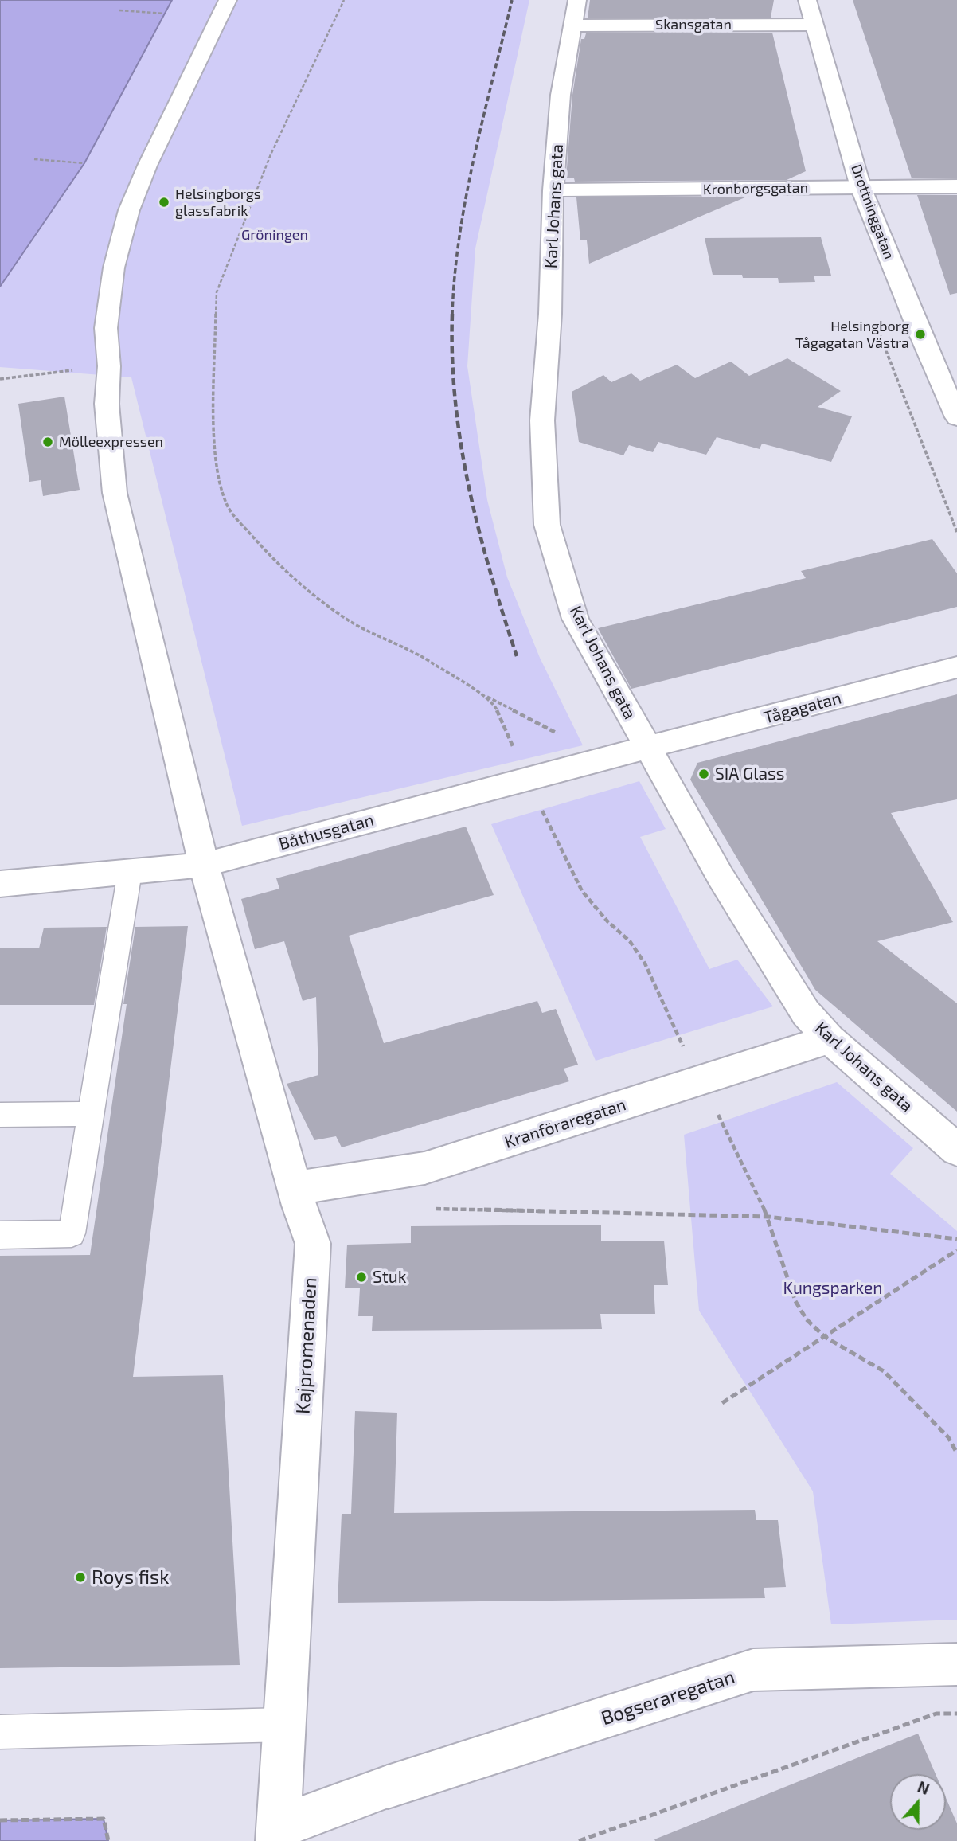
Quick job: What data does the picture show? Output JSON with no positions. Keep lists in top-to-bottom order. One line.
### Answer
{"streets":{"street":["Skansgatan","Kronborgsgatan","Karl Johans gata","Drottninggatan","Tågagatan","Båthusgatan","Kranföraregatan","Kajpromenaden","Bogseraregatan"]},"crossings":[["Skansgatan","Karl Johans gata"],["Skansgatan","Drottninggatan"],["Kronborgsgatan","Karl Johans gata"],["Kronborgsgatan","Drottninggatan"],["Karl Johans gata","Tågagatan"],["Karl Johans gata","Båthusgatan"],["Karl Johans gata","Kranföraregatan"],["Tågagatan","Båthusgatan"],["Båthusgatan","Kajpromenaden"],["Kranföraregatan","Kajpromenaden"],["Kajpromenaden","Bogseraregatan"]],"parks":["Gröningen","Kungsparken"],"places":["Helsingborgs glassfabrik","Helsingborg Tågagatan Västra","Mölleexpressen","SIA Glass","Stuk","Roys fisk"],"north":"top"}
